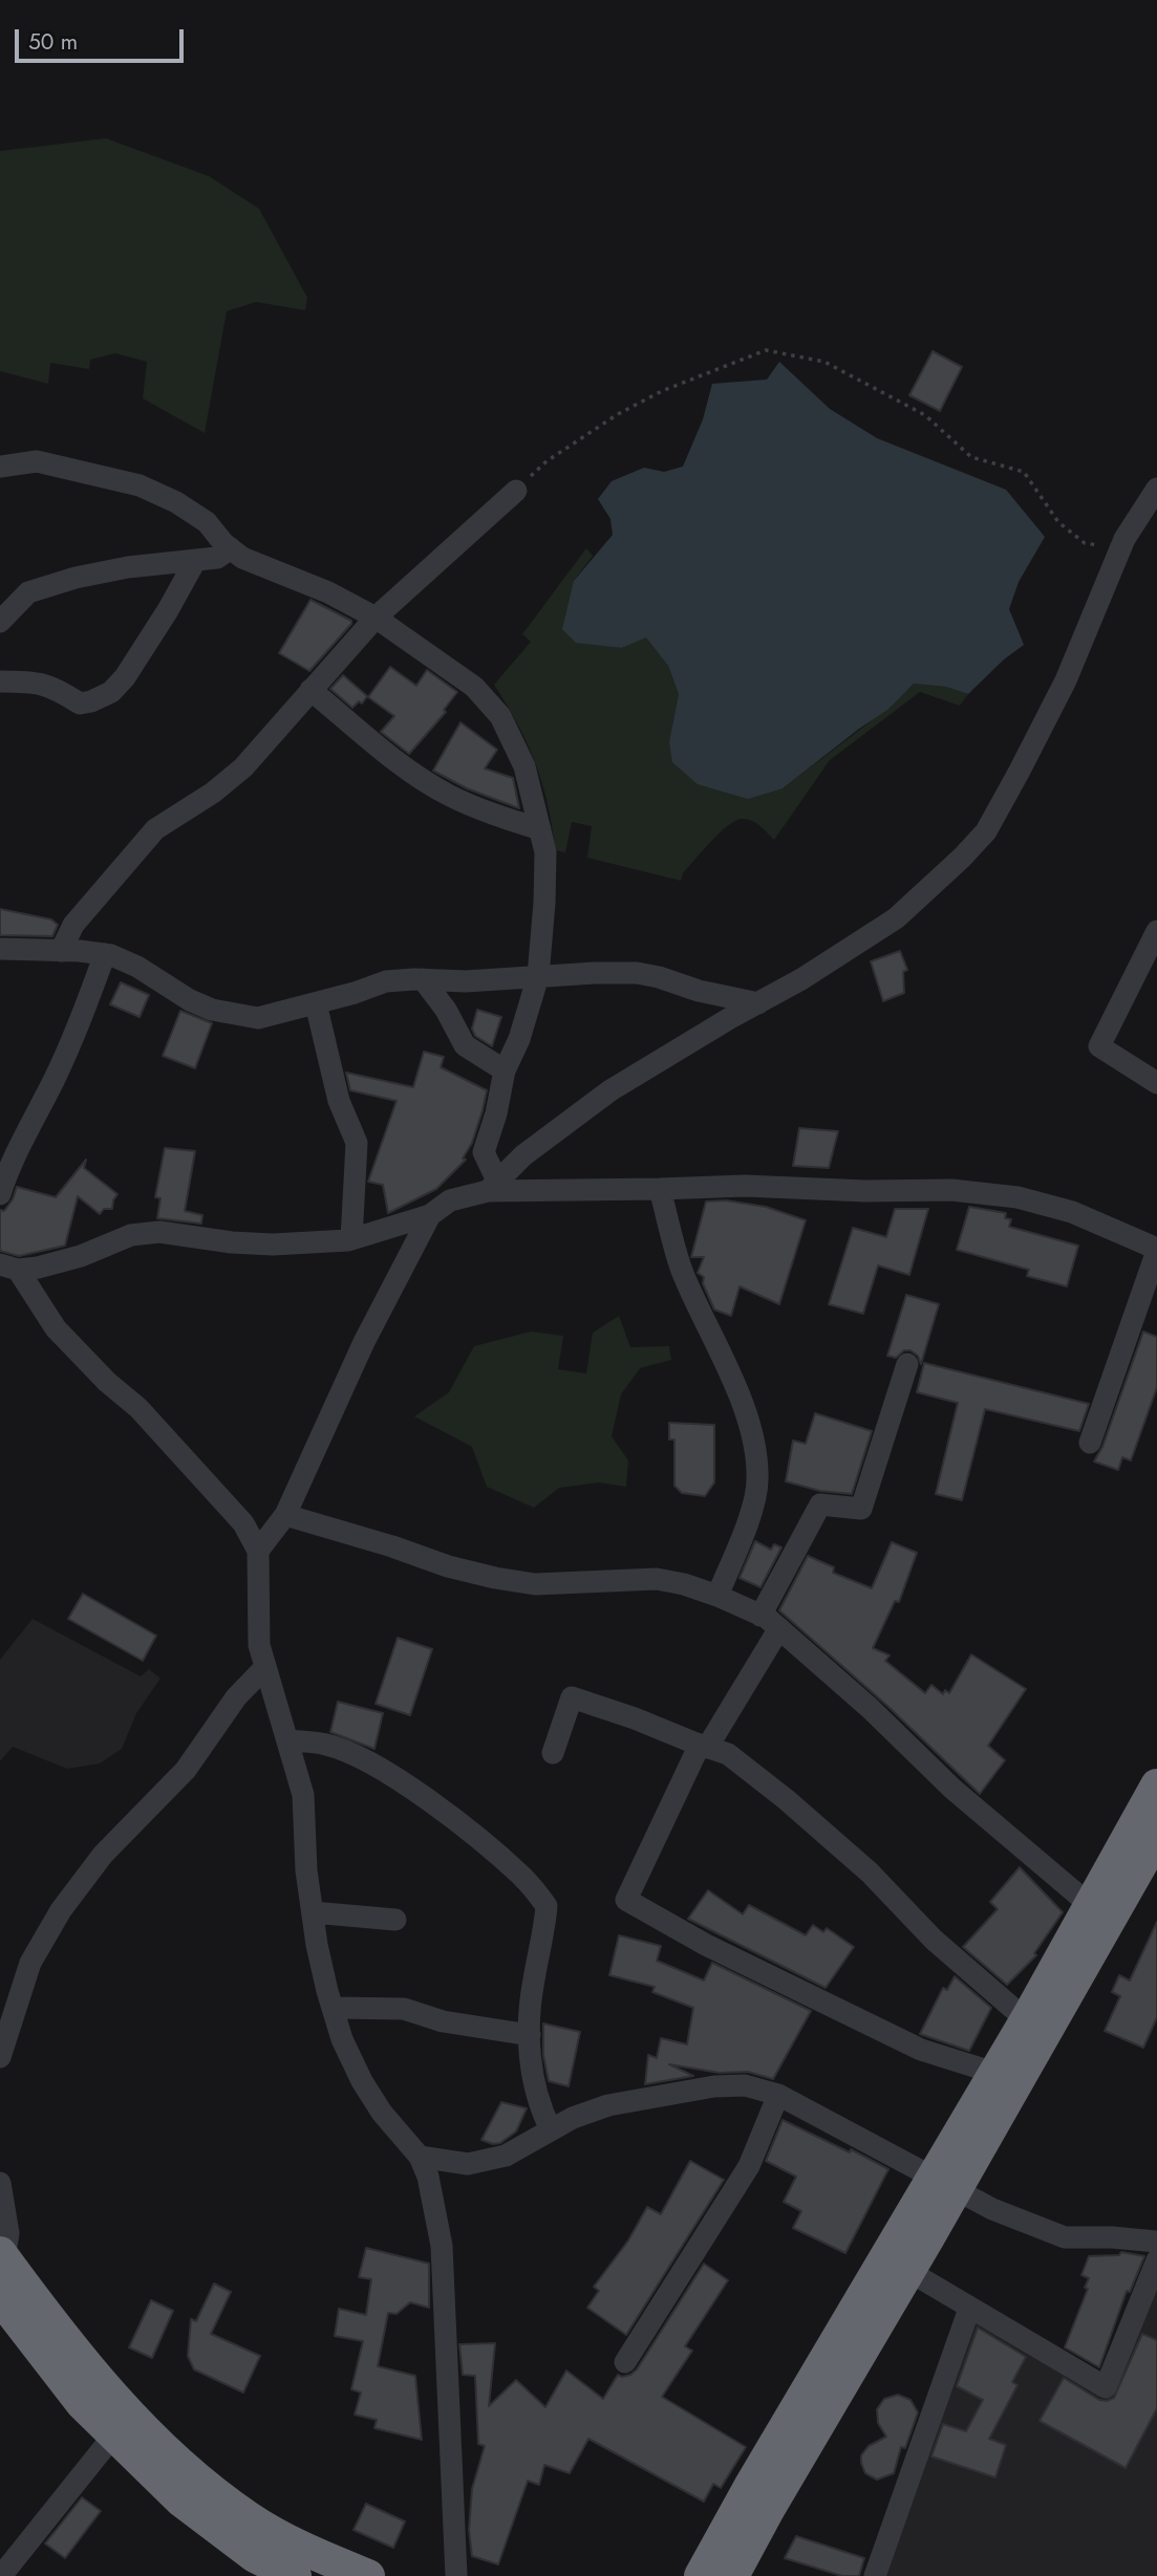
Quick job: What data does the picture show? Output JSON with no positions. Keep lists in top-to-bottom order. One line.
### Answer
{"scale_bar":"50 m"}
